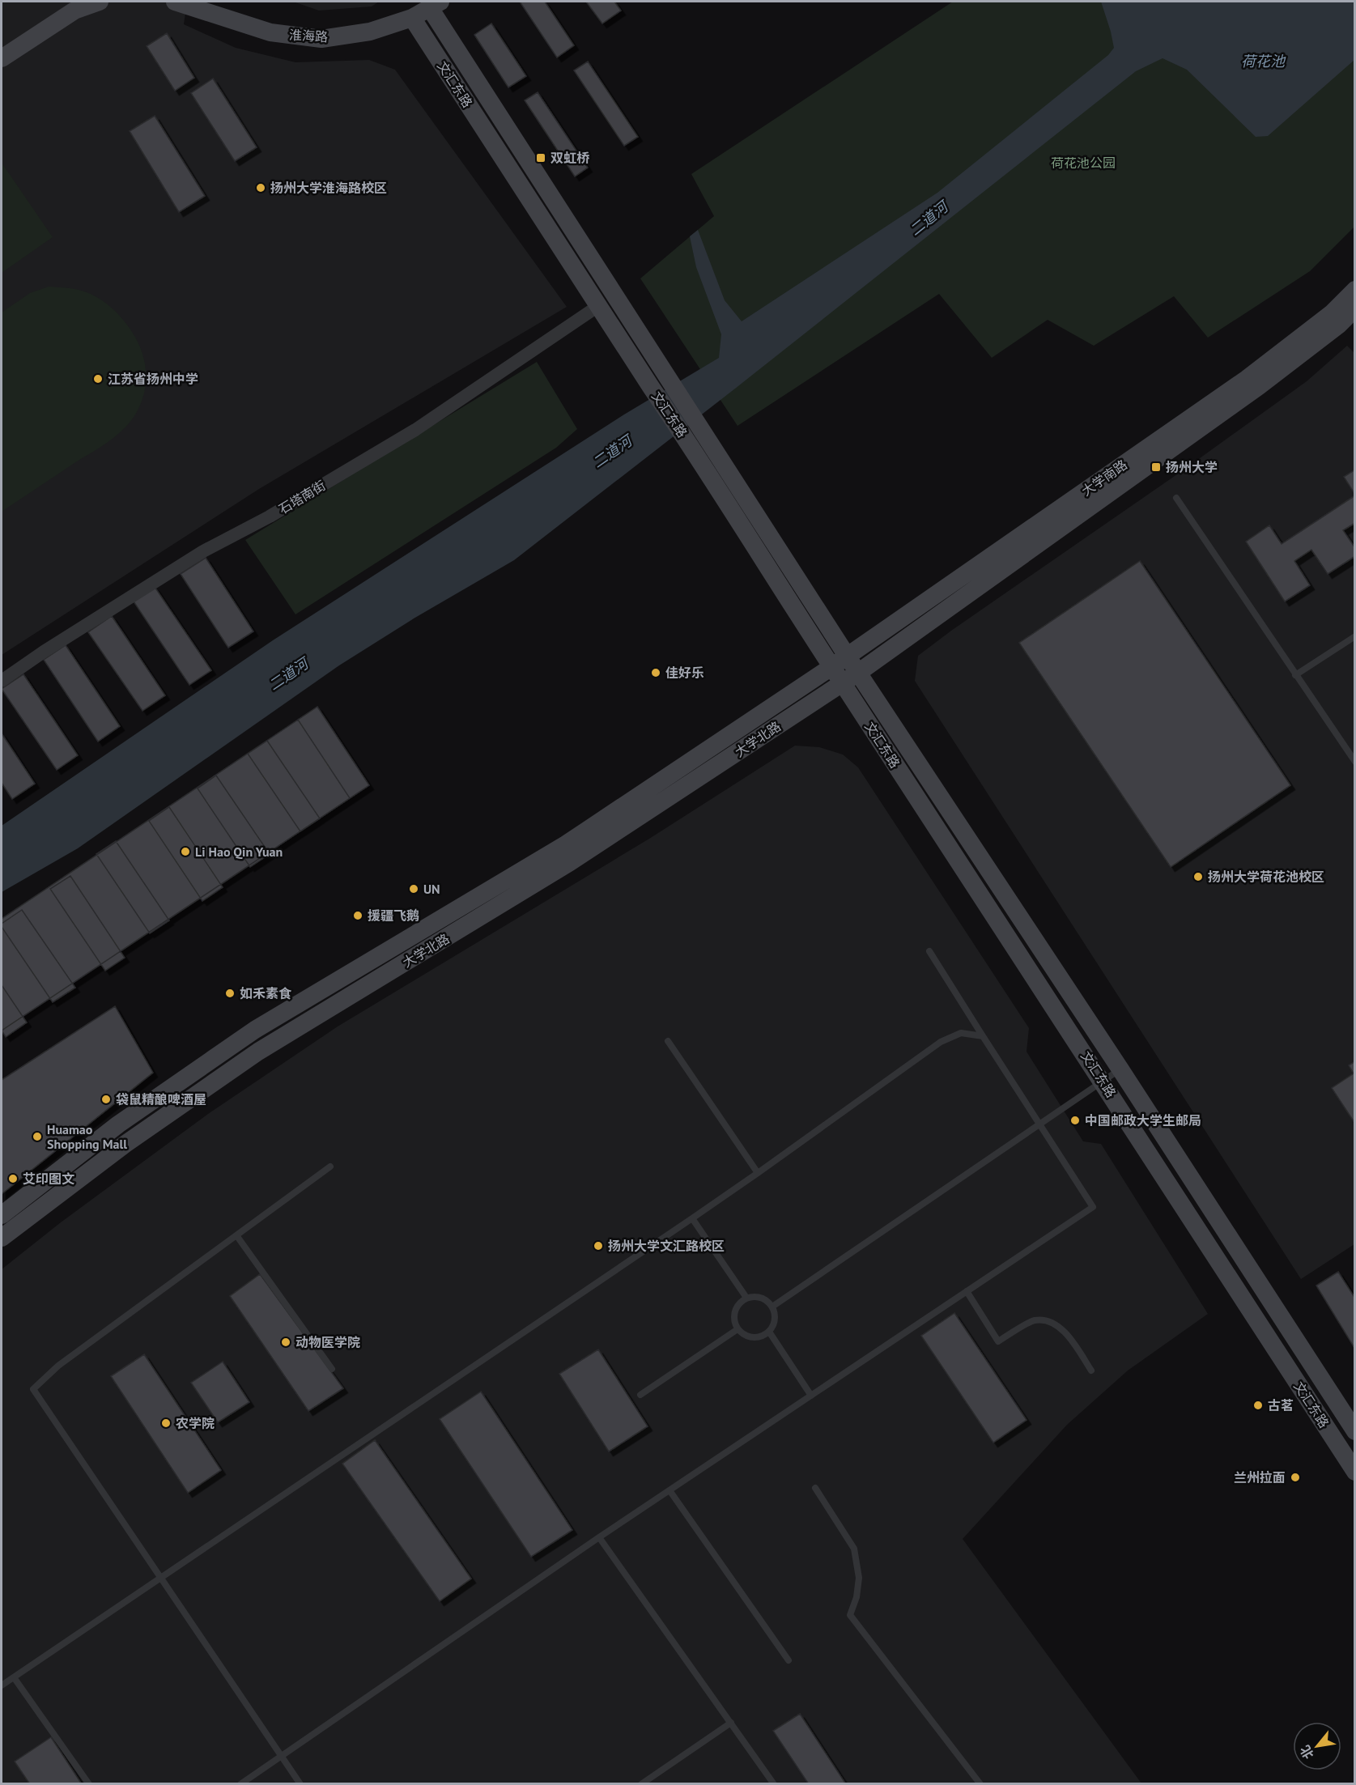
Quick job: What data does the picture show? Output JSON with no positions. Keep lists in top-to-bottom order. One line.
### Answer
{"streets":{"main road":["淮海路","文汇东路","大学南路","大学北路"],"street":["石塔南街"]},"crossings":[["淮海路","文汇东路"],["文汇东路","大学南路"],["文汇东路","石塔南街"],["文汇东路","大学北路"],["大学南路","大学北路"]],"water":["荷花池","二道河"],"parks":["荷花池公园"],"places":{"transit":["双虹桥","扬州大学"],"other":["扬州大学淮海路校区","江苏省扬州中学","佳好乐","Li Hao Qin Yuan","扬州大学荷花池校区","UN","援疆飞鹅","如禾素食","袋鼠精酿啤酒屋","中国邮政大学生邮局","Huamao Shopping Mall","艾印图文","扬州大学文汇路校区","动物医学院","古茗","农学院","兰州拉面"]},"north":"bottom left"}
